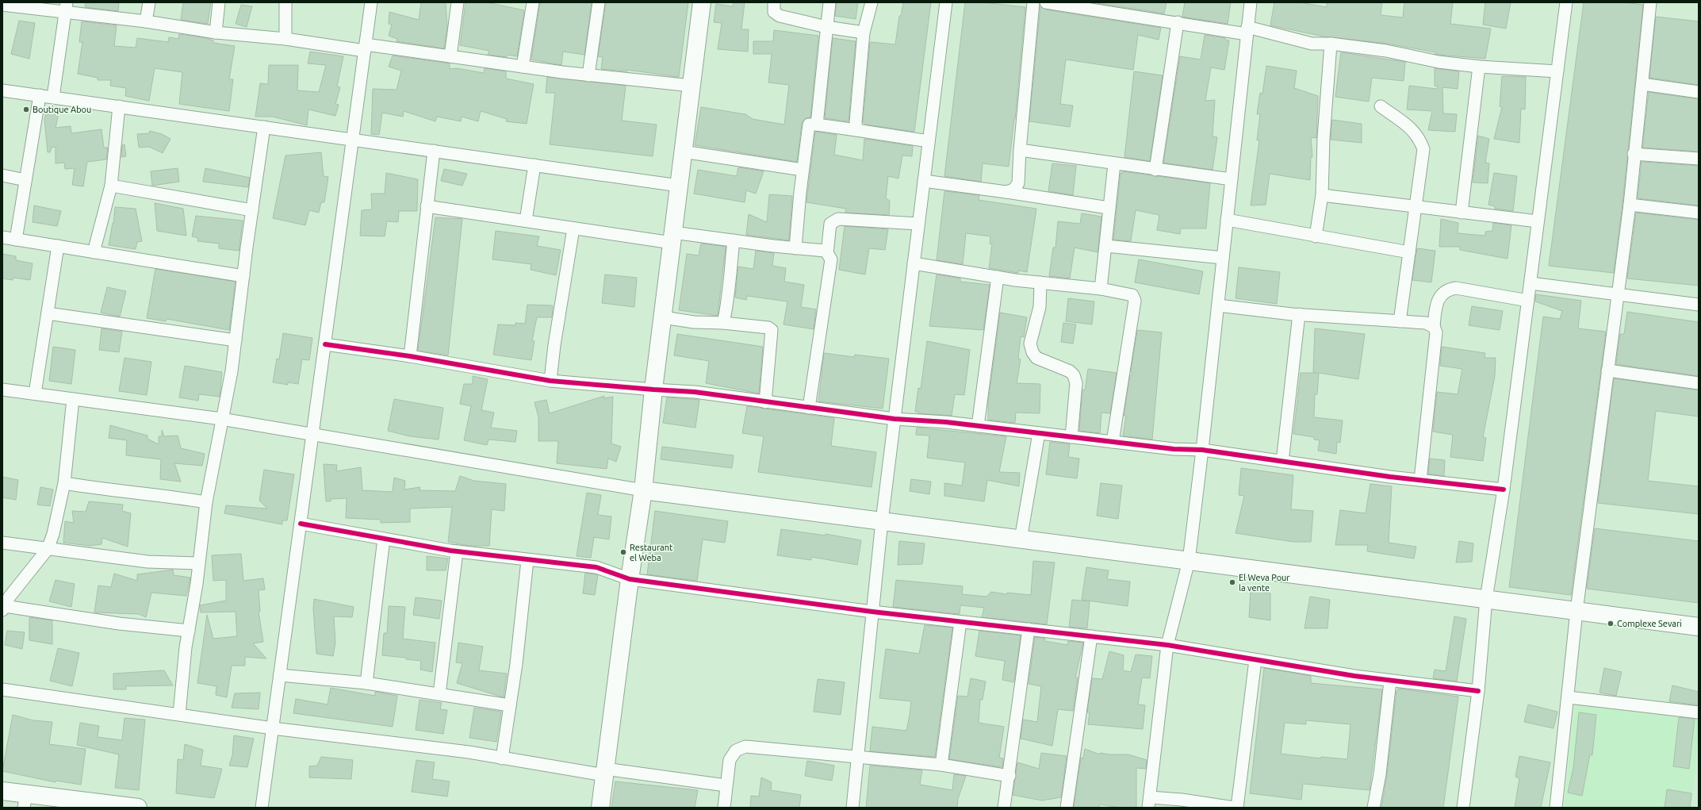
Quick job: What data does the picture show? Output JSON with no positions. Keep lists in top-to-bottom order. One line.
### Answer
{"places":["Boutique Abou","Restaurant el Weba","El Weva Pour la vente","Complexe Sevari"]}
